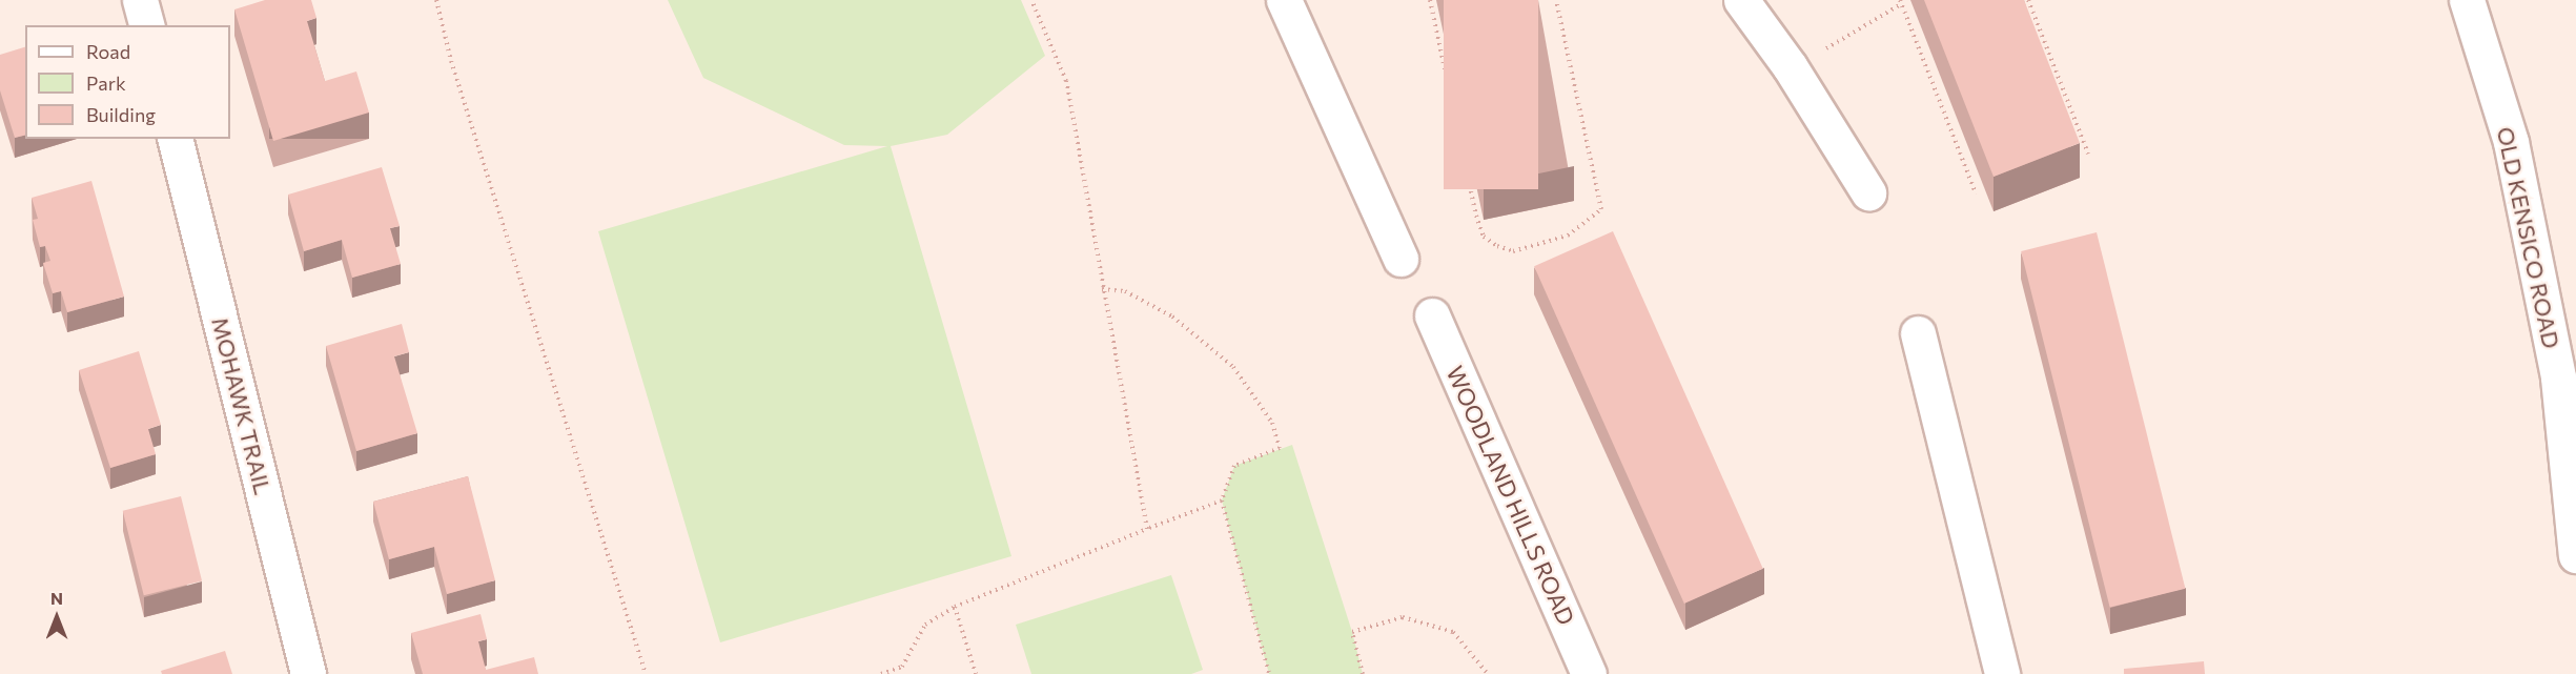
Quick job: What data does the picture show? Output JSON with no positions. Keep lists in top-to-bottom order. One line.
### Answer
{"streets":{"street":["OLD KENSICO ROAD","MOHAWK TRAIL","WOODLAND HILLS ROAD"]},"legend":["Road","Park","Building"],"north":"top"}
